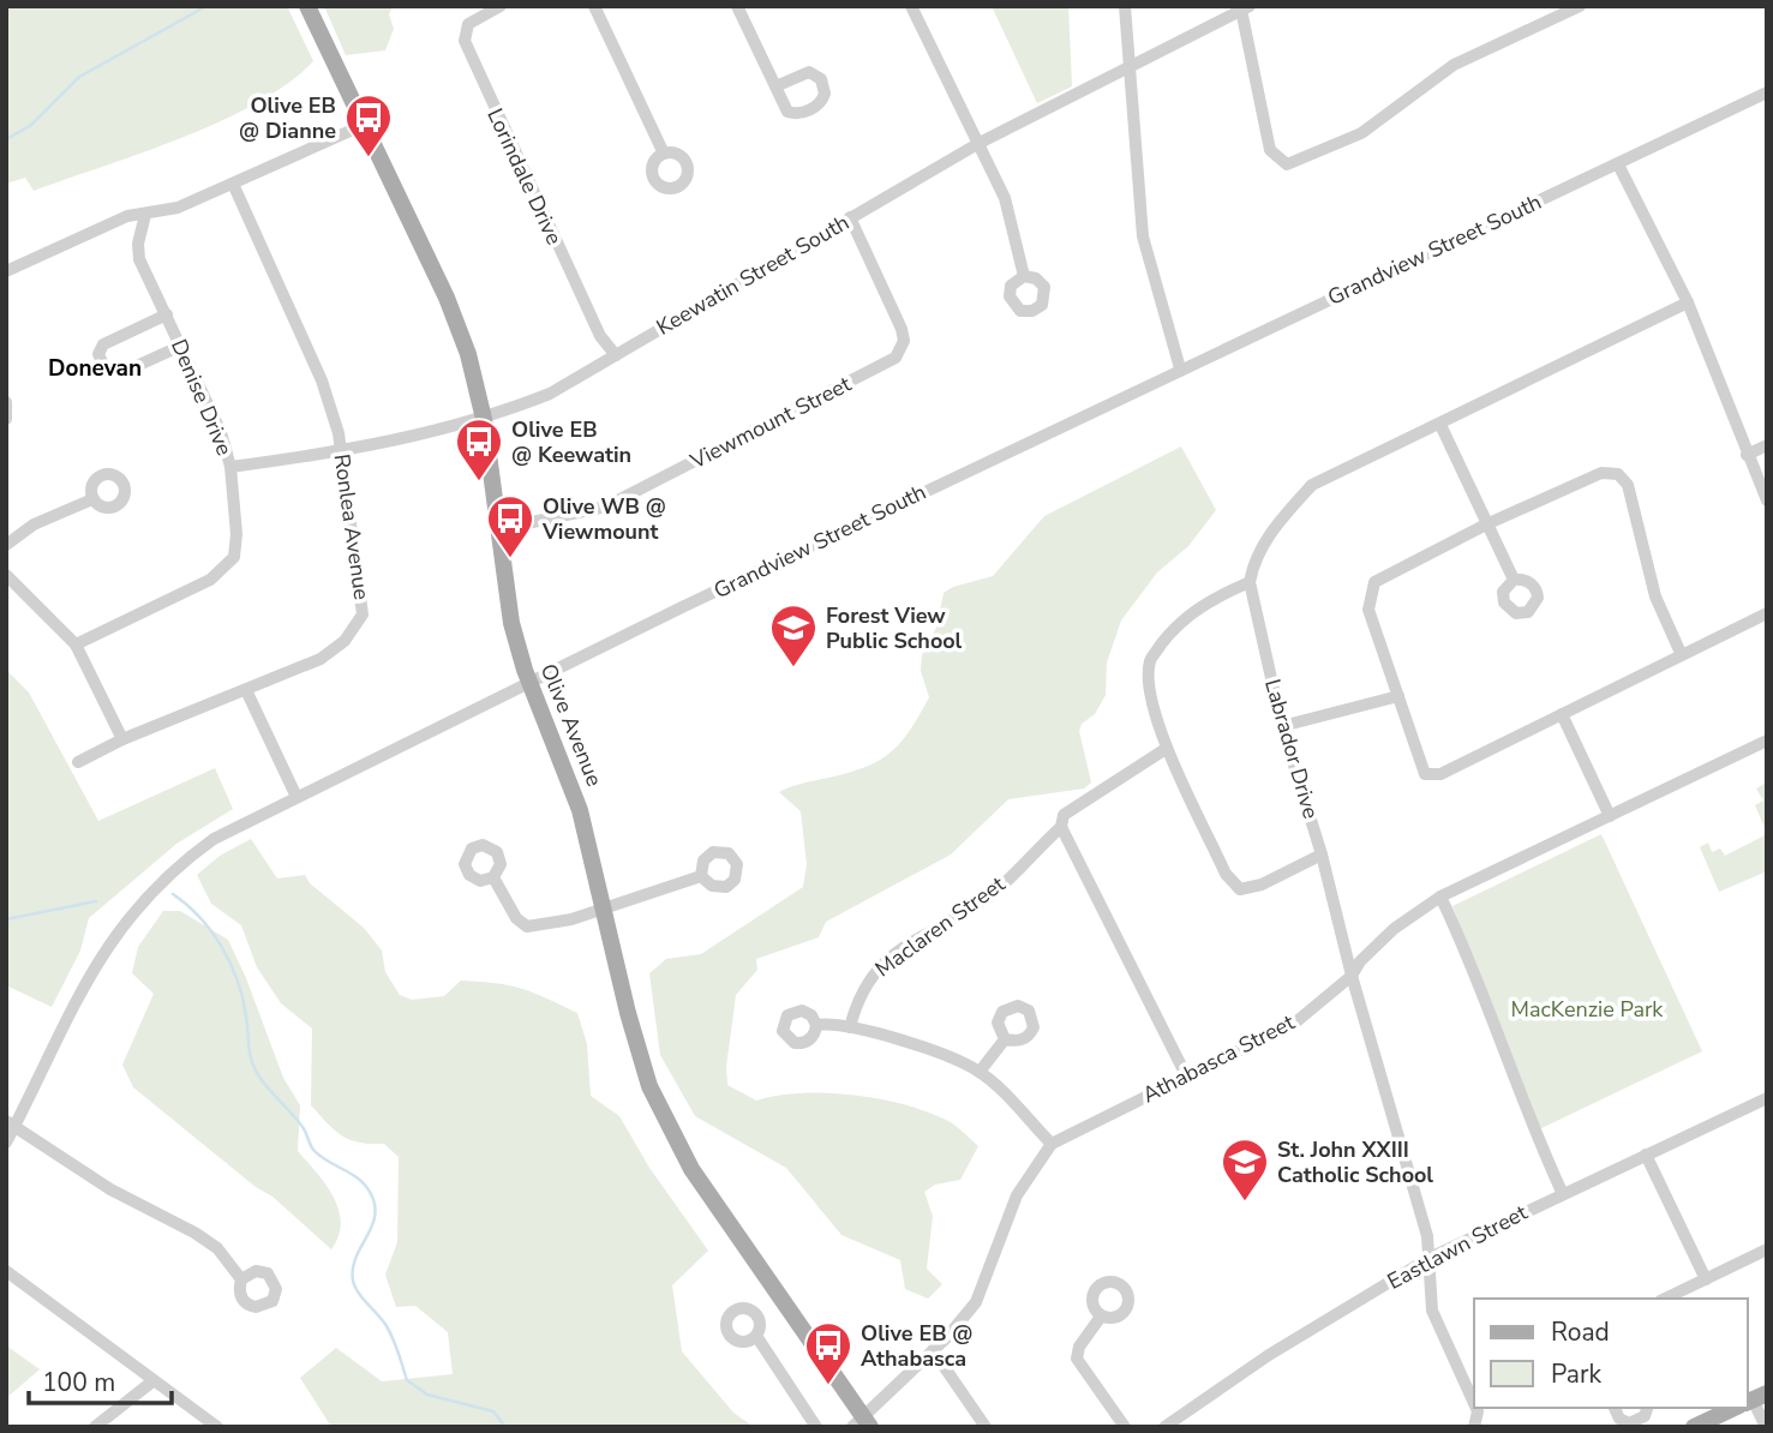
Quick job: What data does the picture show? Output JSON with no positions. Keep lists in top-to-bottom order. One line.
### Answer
{"streets":{"main road":["Olive Avenue"],"street":["Lorindale Drive","Grandview Street South","Keewatin Street South","Denise Drive","Viewmount Street","Ronlea Avenue","Labrador Drive","Maclaren Street","Athabasca Street","Eastlawn Street"]},"crossings":[["Lorindale Drive","Keewatin Street South"],["Grandview Street South","Olive Avenue"],["Keewatin Street South","Denise Drive"],["Keewatin Street South","Viewmount Street"],["Keewatin Street South","Ronlea Avenue"],["Keewatin Street South","Olive Avenue"],["Viewmount Street","Olive Avenue"],["Olive Avenue","Athabasca Street"],["Labrador Drive","Athabasca Street"],["Labrador Drive","Eastlawn Street"]],"districts":["Donevan"],"parks":["MacKenzie Park"],"places":{"bus stop":["Olive EB @ Dianne","Olive EB @ Keewatin","Olive WB @ Viewmount","Olive EB @ Athabasca"],"school or university":["Forest View Public School","St. John XXIII Catholic School"]},"legend":["Road","Park"],"scale_bar":"100 m"}
